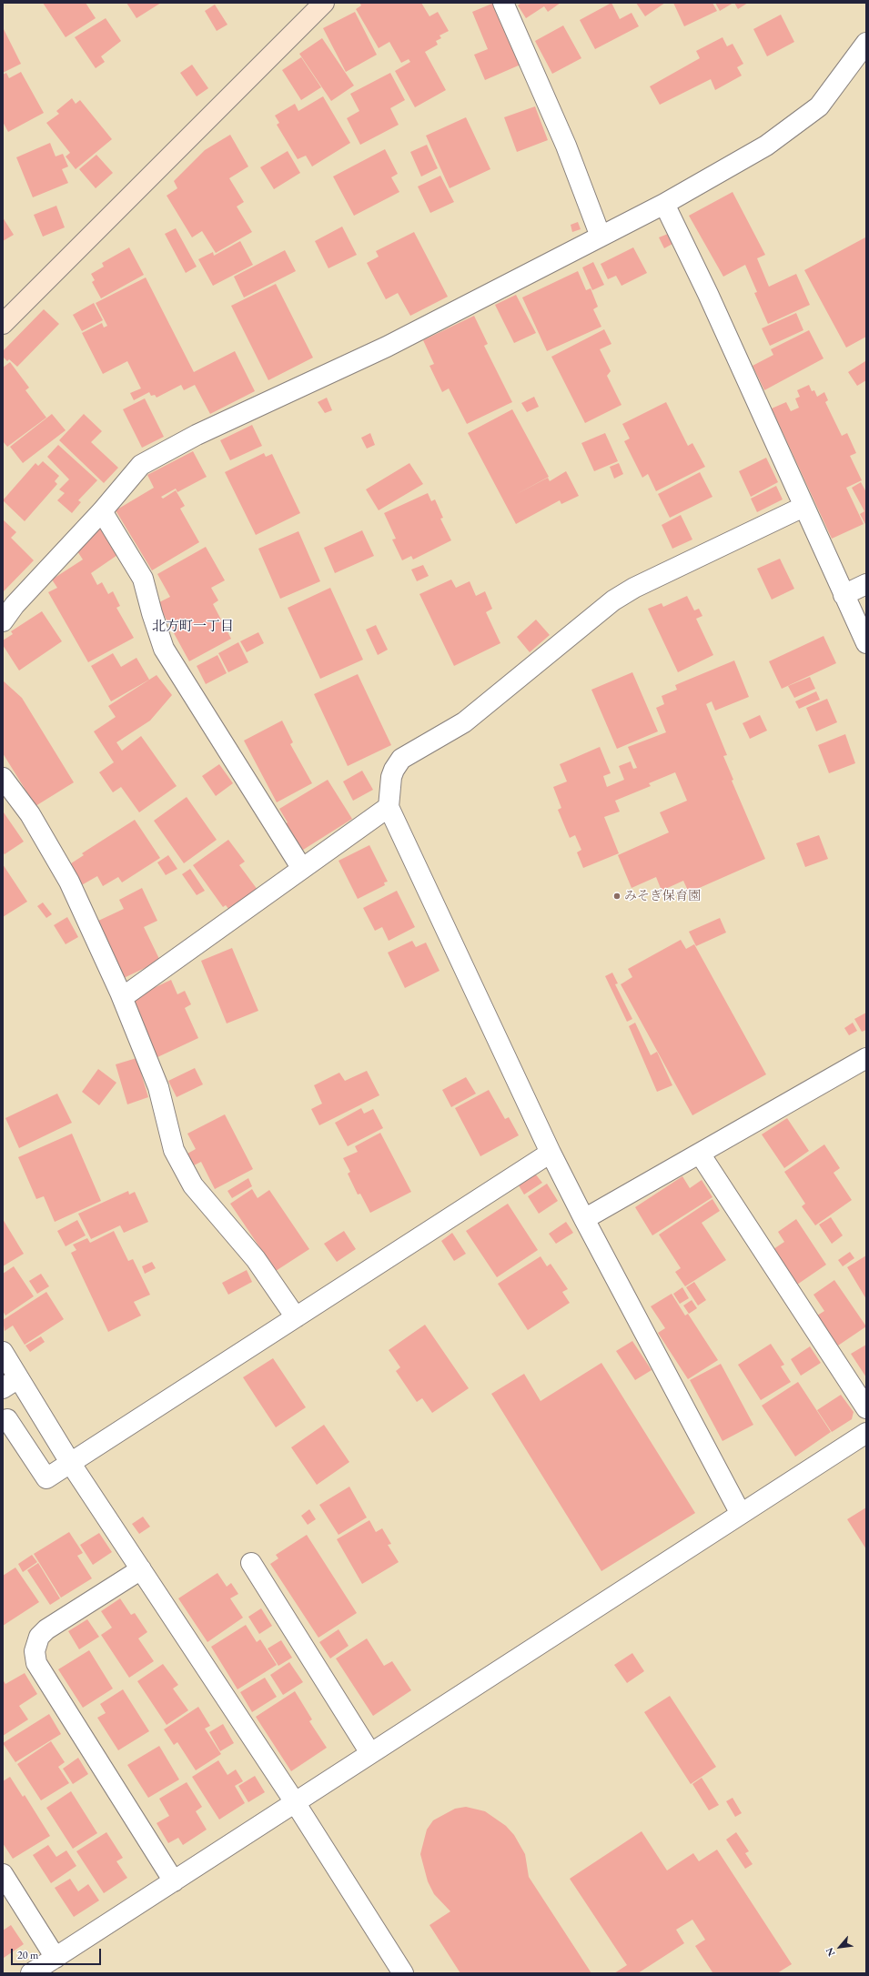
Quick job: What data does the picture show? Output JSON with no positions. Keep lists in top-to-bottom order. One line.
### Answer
{"districts":["北方町一丁目"],"places":["みそぎ保育園"],"scale_bar":"20 m","north":"bottom left"}
